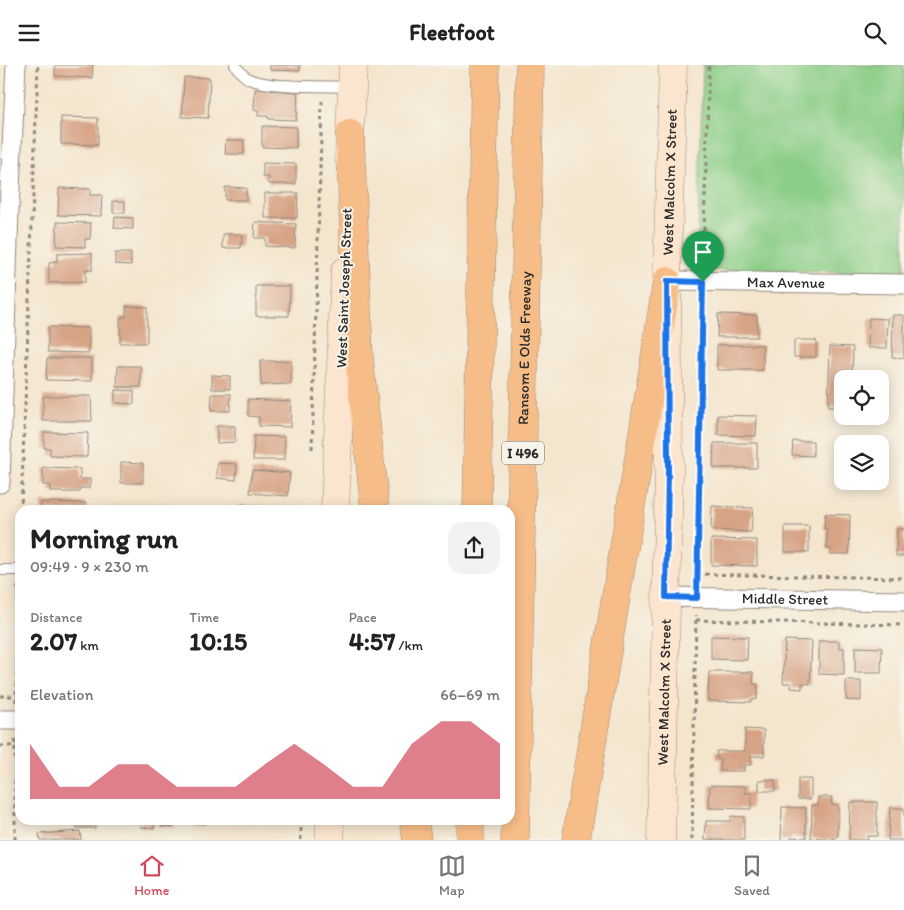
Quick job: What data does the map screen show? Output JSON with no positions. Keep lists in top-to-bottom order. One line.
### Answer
{"streets":{"highway":["Ransom E Olds Freeway","I 496"],"main road":["West Malcolm X Street","West Saint Joseph Street"],"street":["Max Avenue","Middle Street"]},"crossings":[["West Malcolm X Street","Max Avenue"],["West Malcolm X Street","Middle Street"]],"page":{"header":"Fleetfoot","heading":["Morning run","09:49 · 9 × 230 m"],"stats":[["Distance","2.07 km"],["Time","10:15"],["Pace","4:57 /km"]],"chart":["Elevation","66–69 m"],"tabs":["Home","Map","Saved"]}}
